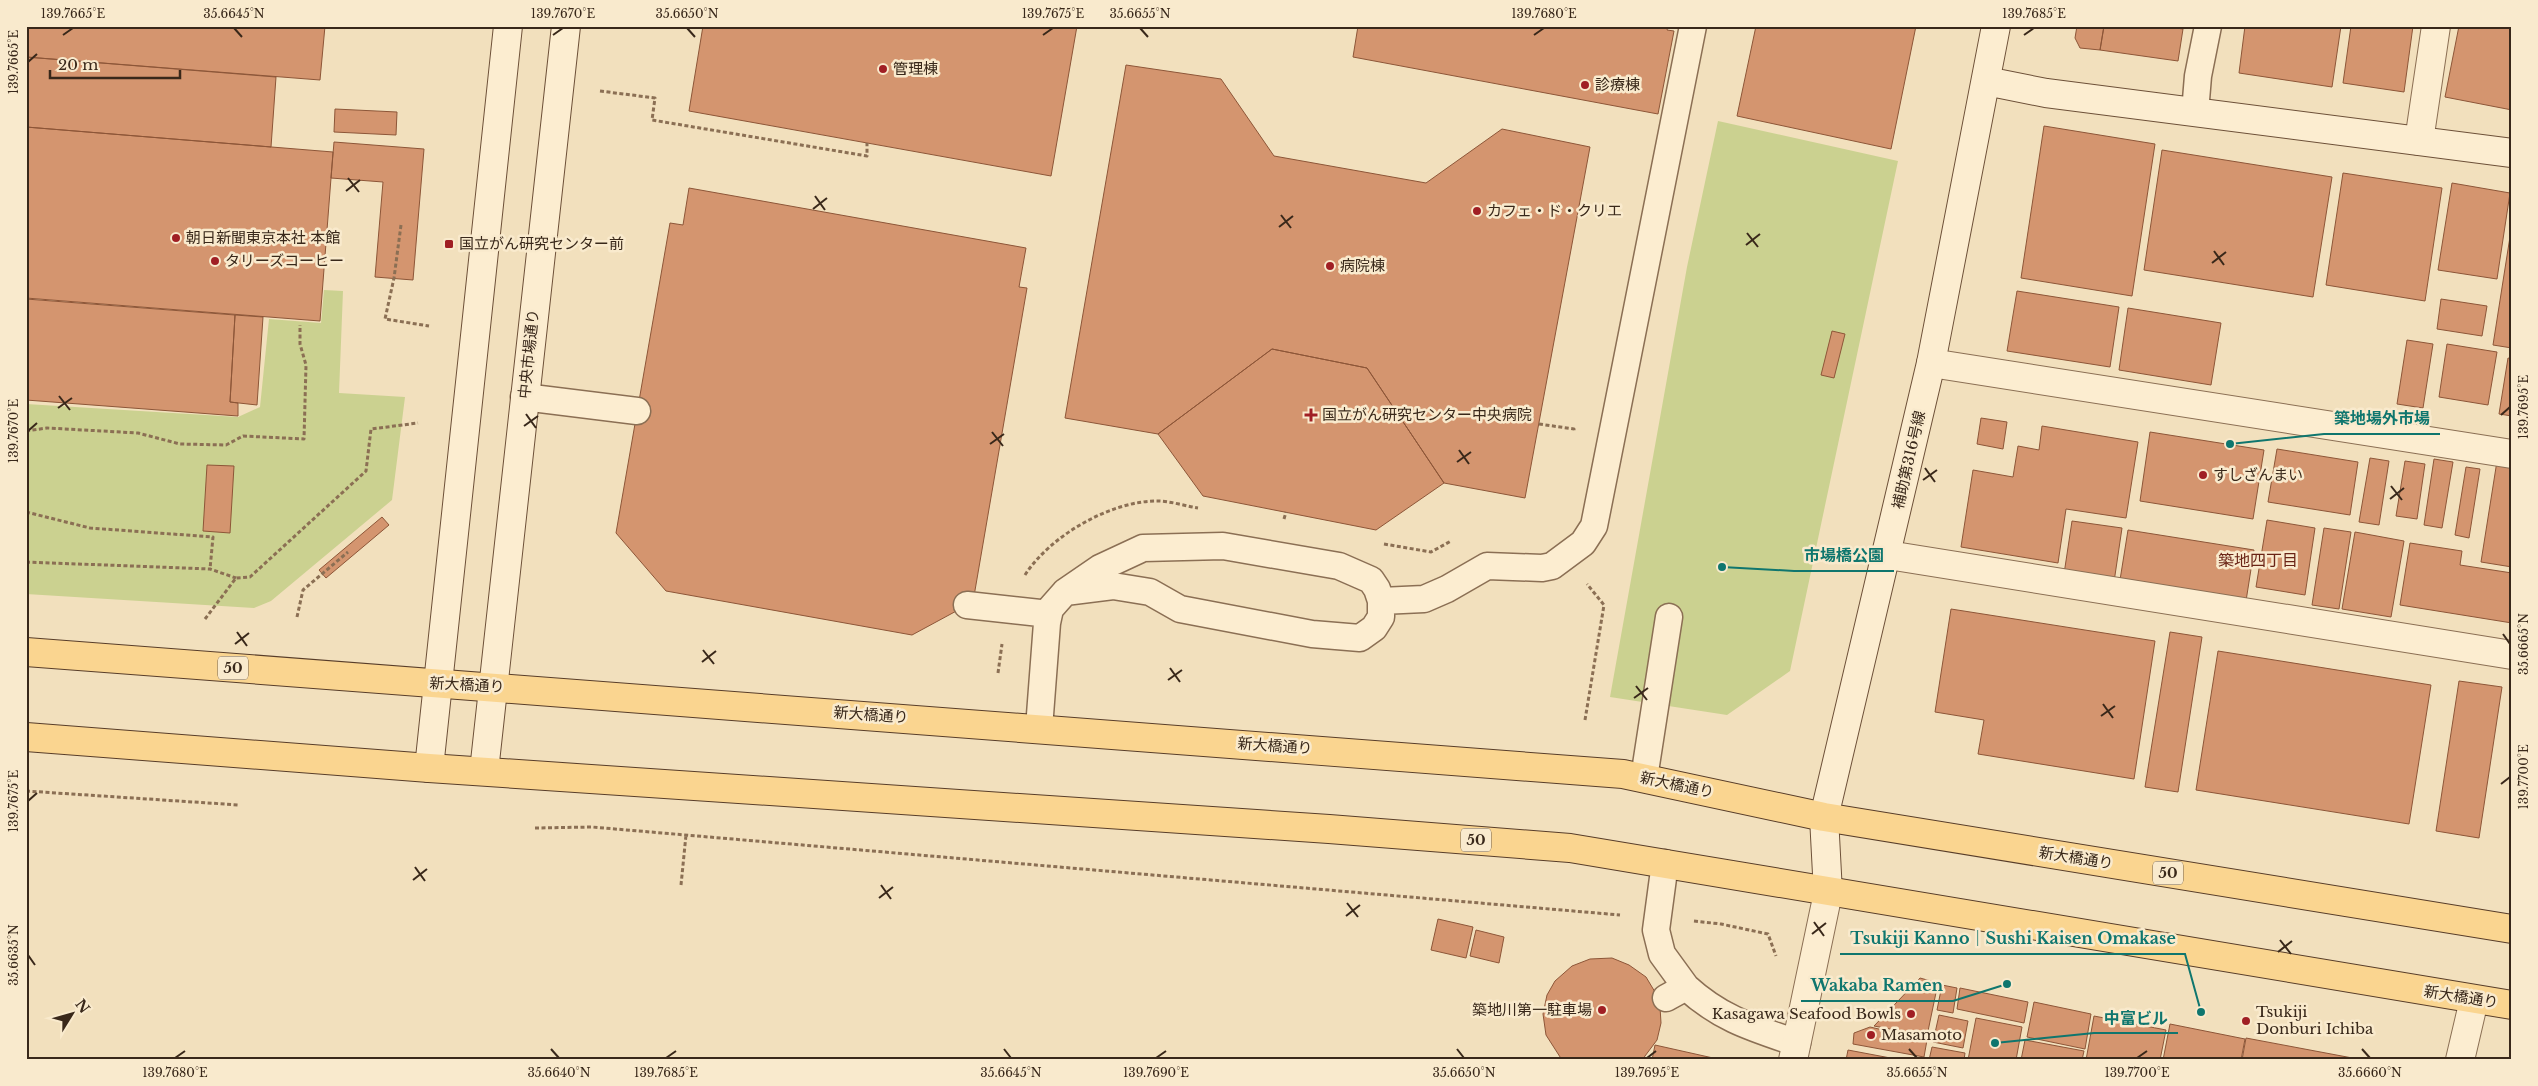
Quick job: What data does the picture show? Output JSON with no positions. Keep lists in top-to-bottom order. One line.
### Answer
{"streets":{"main road":["50","新大橋通り"],"street":["中央市場通り","補助第316号線"]},"crossings":[["中央市場通り","新大橋通り"],["補助第316号線","新大橋通り"]],"districts":["築地四丁目"],"places":{"other":["管理棟","診療棟","カフェ・ド・クリエ","朝日新聞東京本社 本館","タリーズコーヒー","病院棟","築地場外市場","すしざんまい","市場橋公園","Wakaba Ramen","築地川第一駐車場","Tsukiji Kanno｜Sushi Kaisen Omakase","Kasagawa Seafood Bowls","Tsukiji Donburi Ichiba","Masamoto","中富ビル"],"transit":["国立がん研究センター前"],"health":["国立がん研究センター中央病院"]},"scale_bar":"20 m","north":"top right","coordinates":["139.7665°E","35.6645°N","139.7670°E","35.6650°N","139.7675°E","35.6655°N","139.7680°E","139.7685°E","139.7695°E","35.6665°N","139.7700°E","35.6635°N","35.6640°N","139.7690°E","35.6660°N"]}
